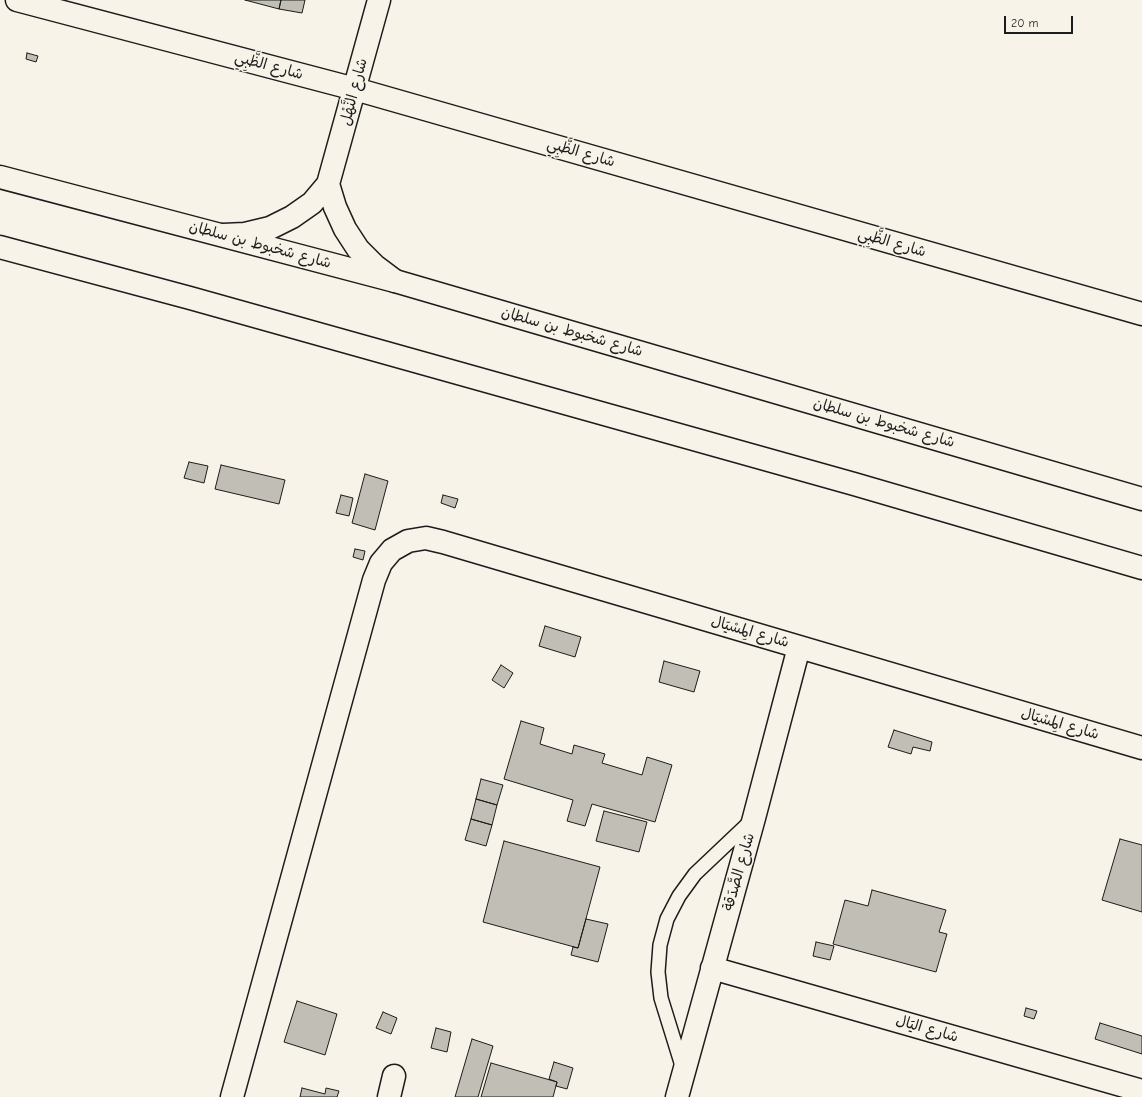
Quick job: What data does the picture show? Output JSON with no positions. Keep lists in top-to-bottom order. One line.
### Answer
{"streets":{"street":["شارع الظَّبِي","شارع النَّهْل","شارع شخبوط بن سلطان","شارع المِسْيَال","شارع الصَّدَقة","شارع اليَال"]},"crossings":[["شارع الظَّبِي","شارع النَّهْل"],["شارع النَّهْل","شارع شخبوط بن سلطان"],["شارع المِسْيَال","شارع الصَّدَقة"],["شارع الصَّدَقة","شارع اليَال"]],"scale_bar":"20 m"}
